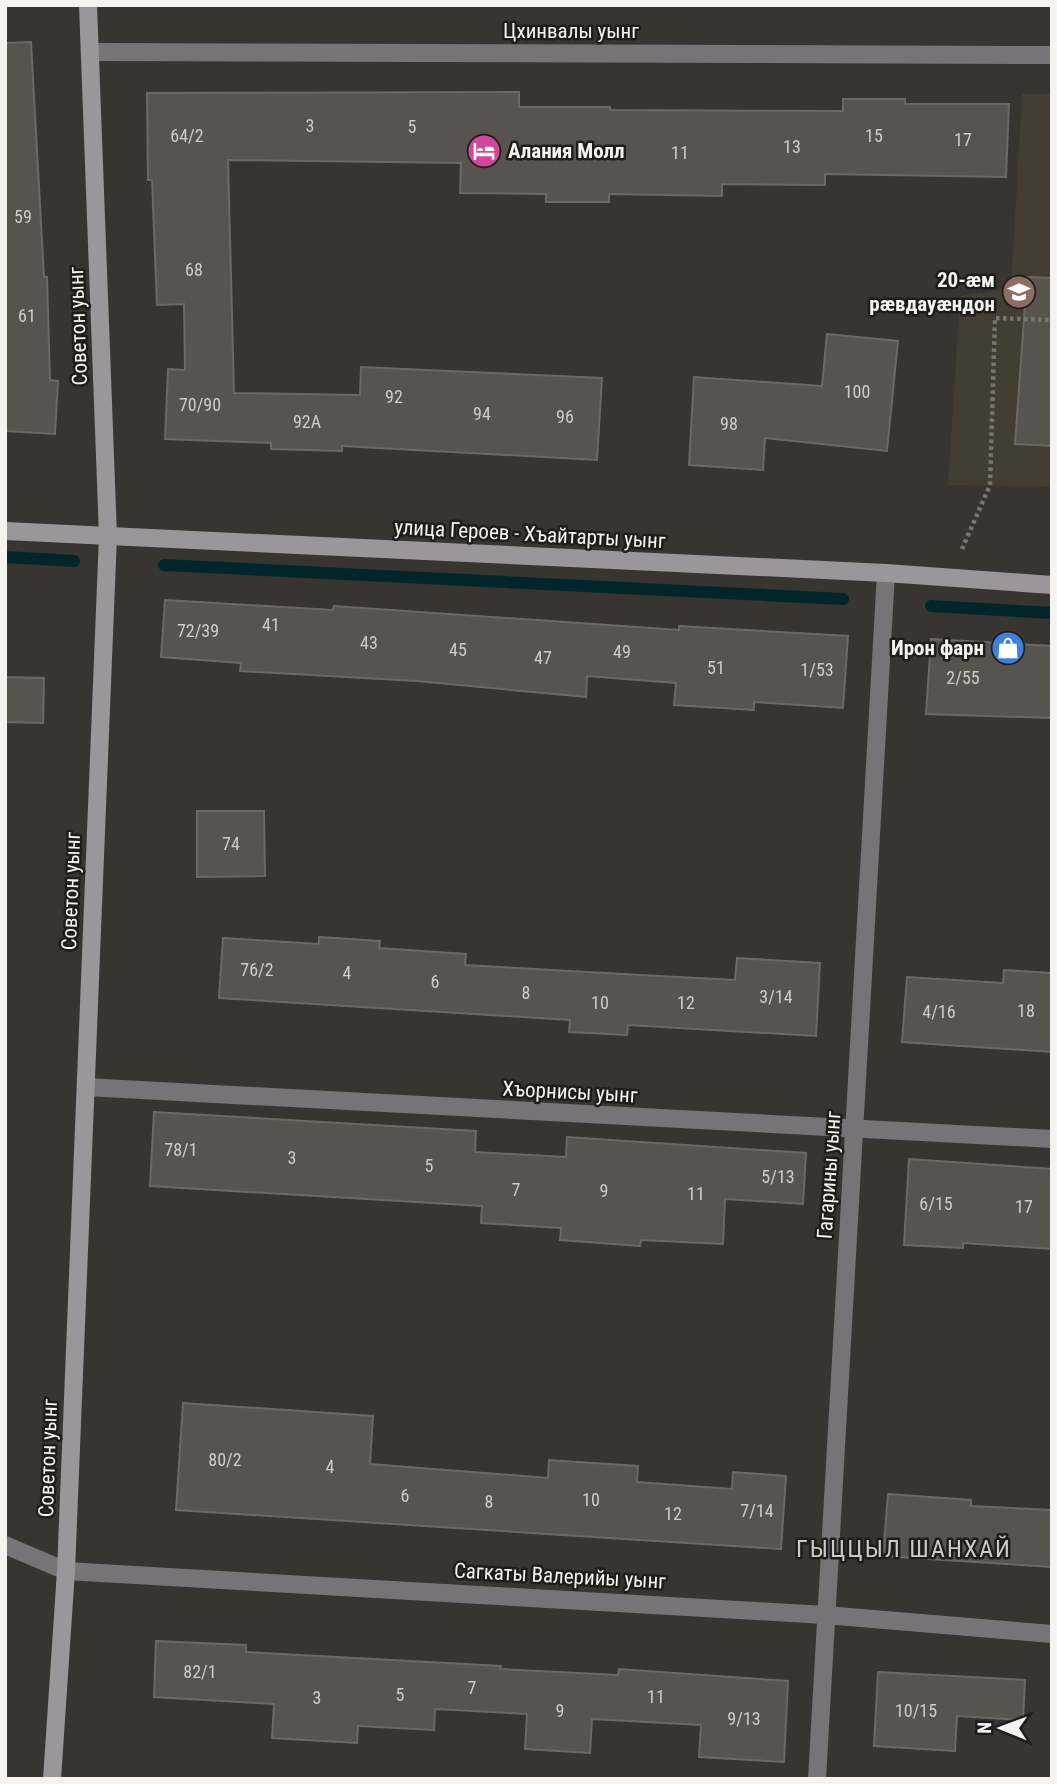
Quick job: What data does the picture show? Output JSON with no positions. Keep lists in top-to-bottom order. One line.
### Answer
{"streets":{"street":["Цхинвалы уынг","Советон уынг","улица Героев - Хъайтарты уынг","Хъорнисы уынг","Гагарины уынг","Сагкаты Валерийы уынг"]},"crossings":[["Цхинвалы уынг","Советон уынг"],["Советон уынг","улица Героев - Хъайтарты уынг"],["Советон уынг","Хъорнисы уынг"],["Советон уынг","Сагкаты Валерийы уынг"],["улица Героев - Хъайтарты уынг","Гагарины уынг"],["Хъорнисы уынг","Гагарины уынг"],["Гагарины уынг","Сагкаты Валерийы уынг"]],"districts":["ГЫЦЦЫЛ ШАНХАЙ"],"places":{"hotel":["Алания Молл"],"school or university":["20-æм рӕвдауӕндон"],"shop":["Ирон фарн"]},"house_numbers":["3","5","64/2","15","17","13","11","59","68","61","100","92","70/90","94","96","92А","98","41","72/39","43","45","49","47","51","1/53","2/55","74","76/2","4","6","8","3/14","10","12","18","4/16","78/1","3","5","5/13","7","9","11","6/15","17","80/2","4","6","10","8","7/14","12","82/1","7","5","11","3","9","10/15","9/13"],"north":"left"}
